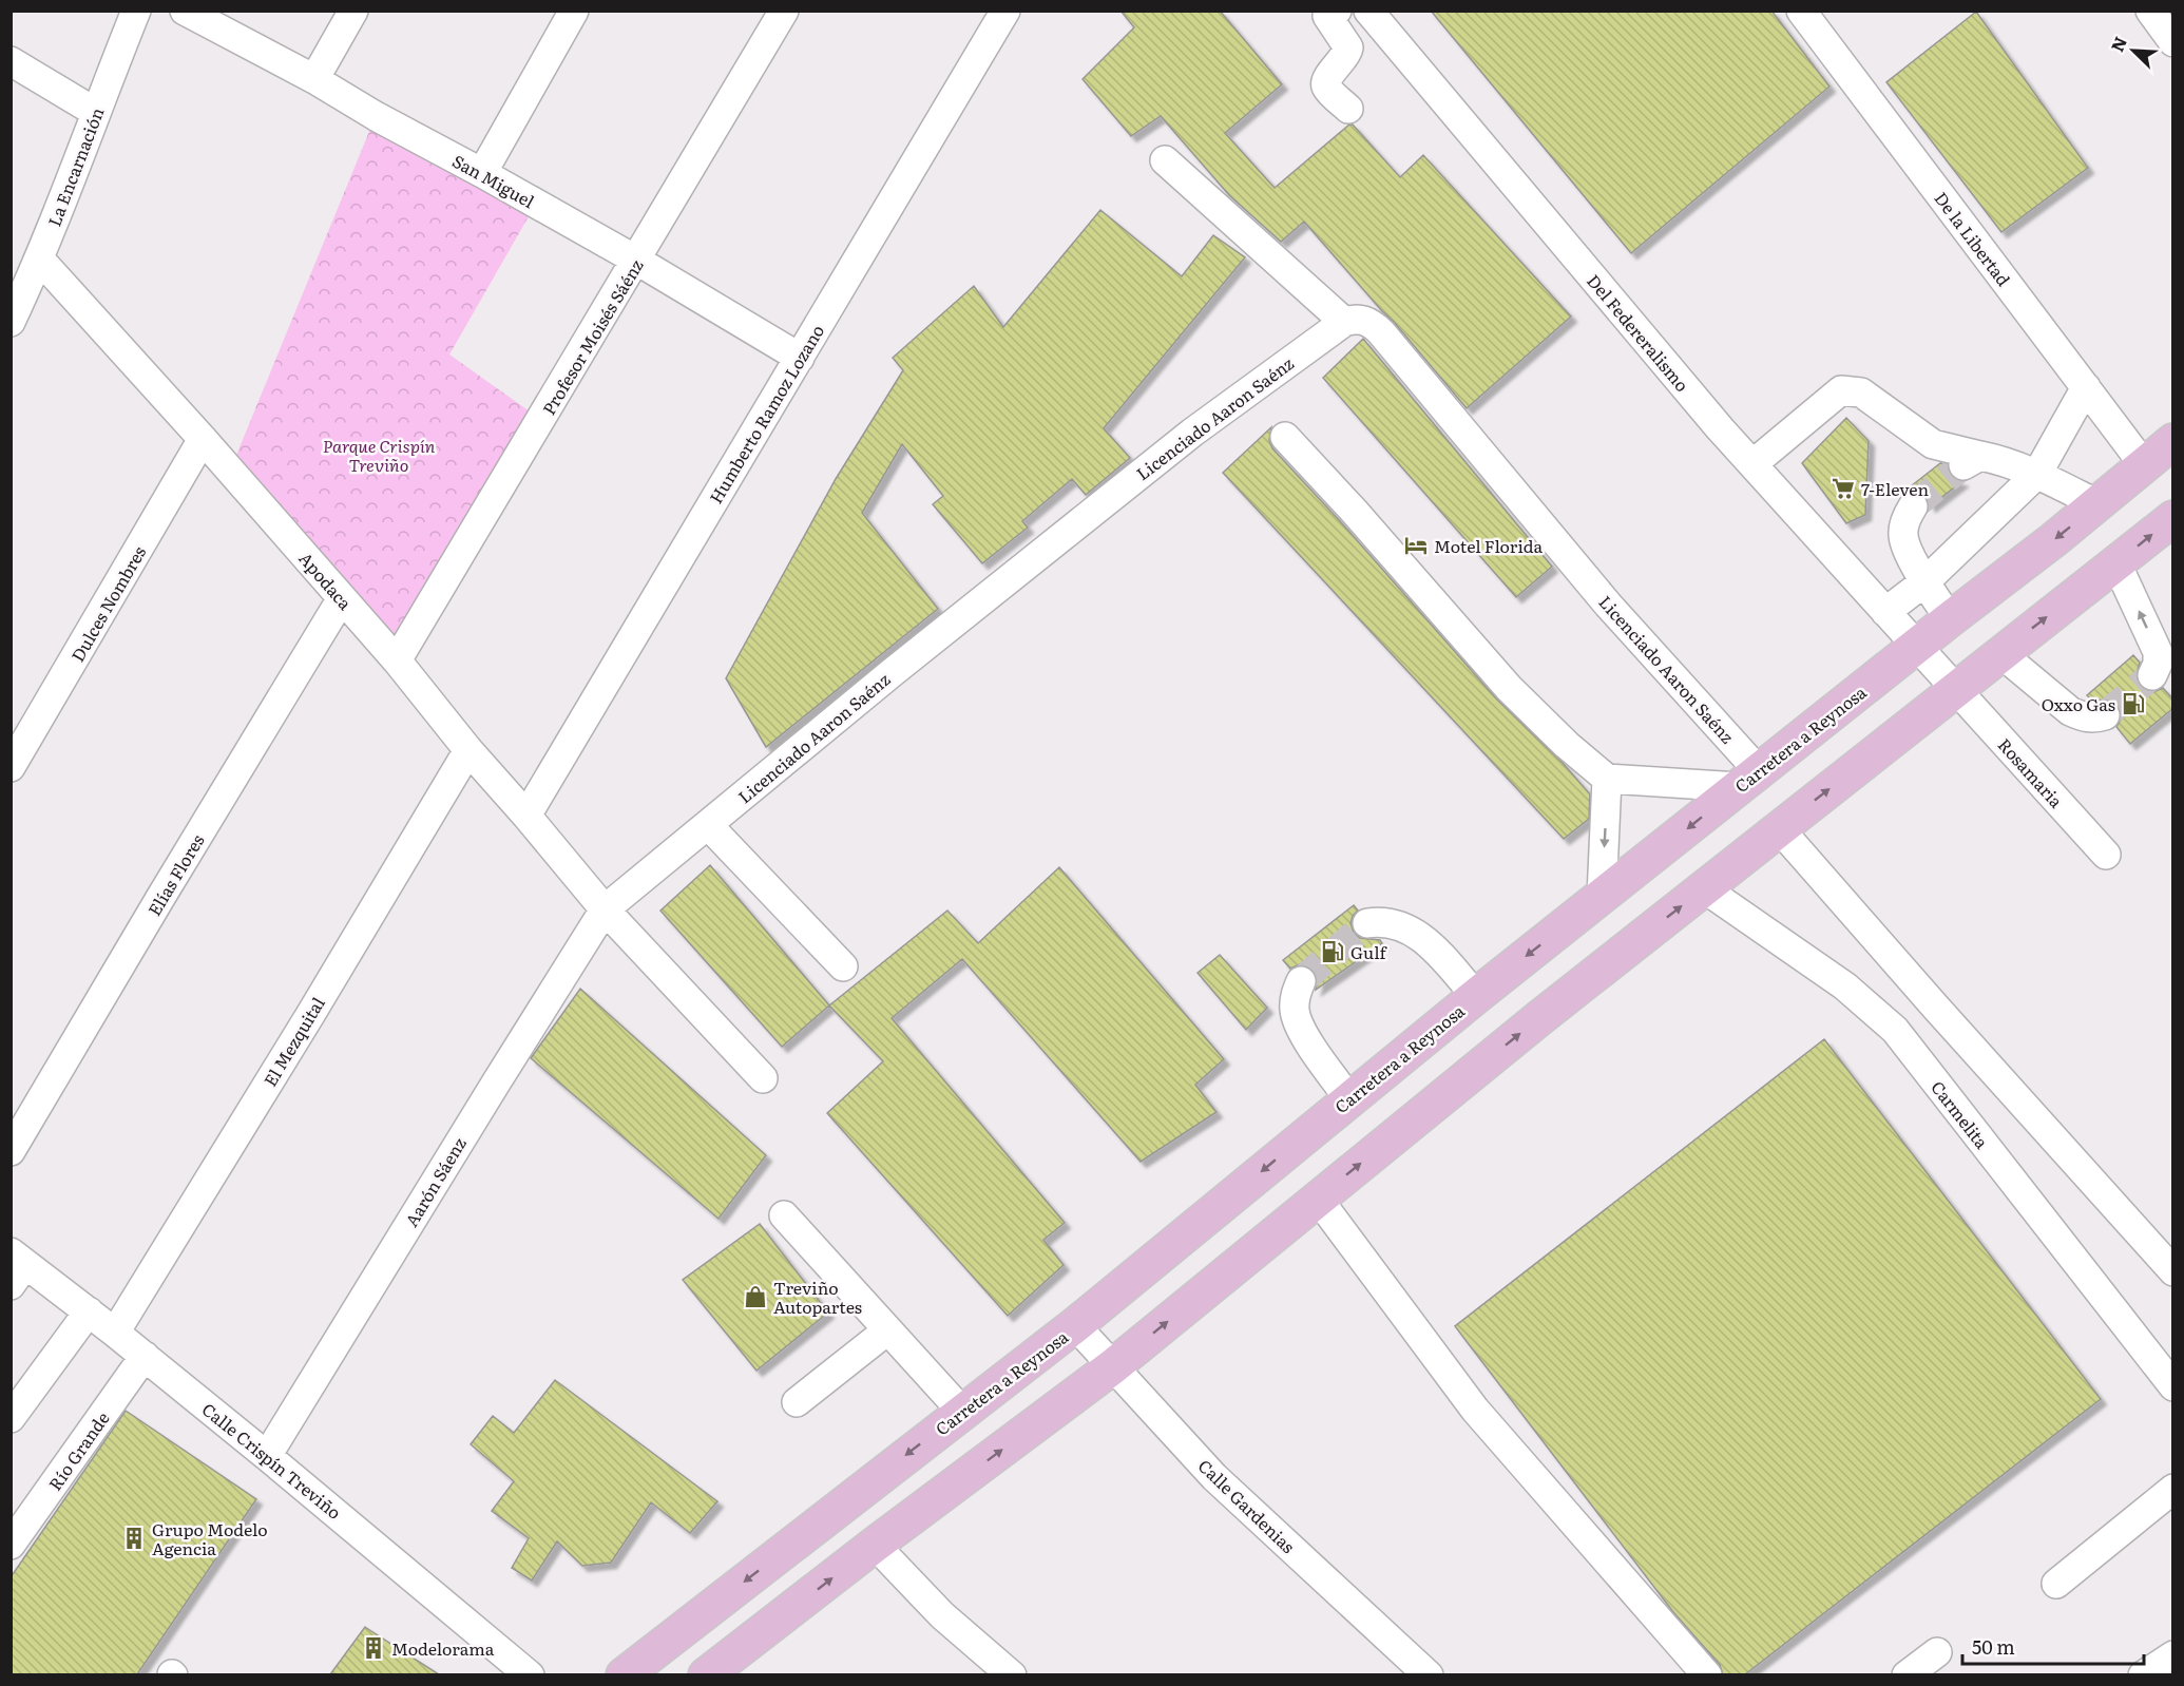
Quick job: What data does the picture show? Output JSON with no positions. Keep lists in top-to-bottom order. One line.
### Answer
{"streets":{"main road":["Carretera a Reynosa"],"street":["La Encarnación","San Miguel","De la Libertad","Del Federeralismo","Profesor Moisés Sáénz","Humberto Ramoz Lozano","Licenciado Aaron Saénz","Apodaca","Dulces Nombres","Rosamaria","Elías Flores","El Mezquital","Carmelita","Aarón Sáenz","Río Grande","Calle Crispín Treviño","Calle Gardenias"]},"crossings":[["La Encarnación","Apodaca"],["San Miguel","Profesor Moisés Sáénz"],["San Miguel","Humberto Ramoz Lozano"],["De la Libertad","Carretera a Reynosa"],["Del Federeralismo","Carretera a Reynosa"],["Del Federeralismo","Rosamaria"],["Profesor Moisés Sáénz","Apodaca"],["Humberto Ramoz Lozano","Apodaca"],["Licenciado Aaron Saénz","Apodaca"],["Licenciado Aaron Saénz","Carretera a Reynosa"],["Licenciado Aaron Saénz","Aarón Sáenz"],["Apodaca","Dulces Nombres"],["Apodaca","Elías Flores"],["Apodaca","El Mezquital"],["Apodaca","Aarón Sáenz"],["Carretera a Reynosa","Rosamaria"],["Carretera a Reynosa","Calle Gardenias"],["El Mezquital","Calle Crispín Treviño"],["Aarón Sáenz","Calle Crispín Treviño"],["Río Grande","Calle Crispín Treviño"]],"parks":["Parque Crispín Treviño"],"places":{"supermarket":["7-Eleven"],"hotel":["Motel Florida"],"fuel station":["Oxxo Gas","Gulf"],"shop":["Treviño Autopartes"],"building":["Grupo Modelo Agencia","Modelorama"]},"scale_bar":"50 m","north":"top left"}
